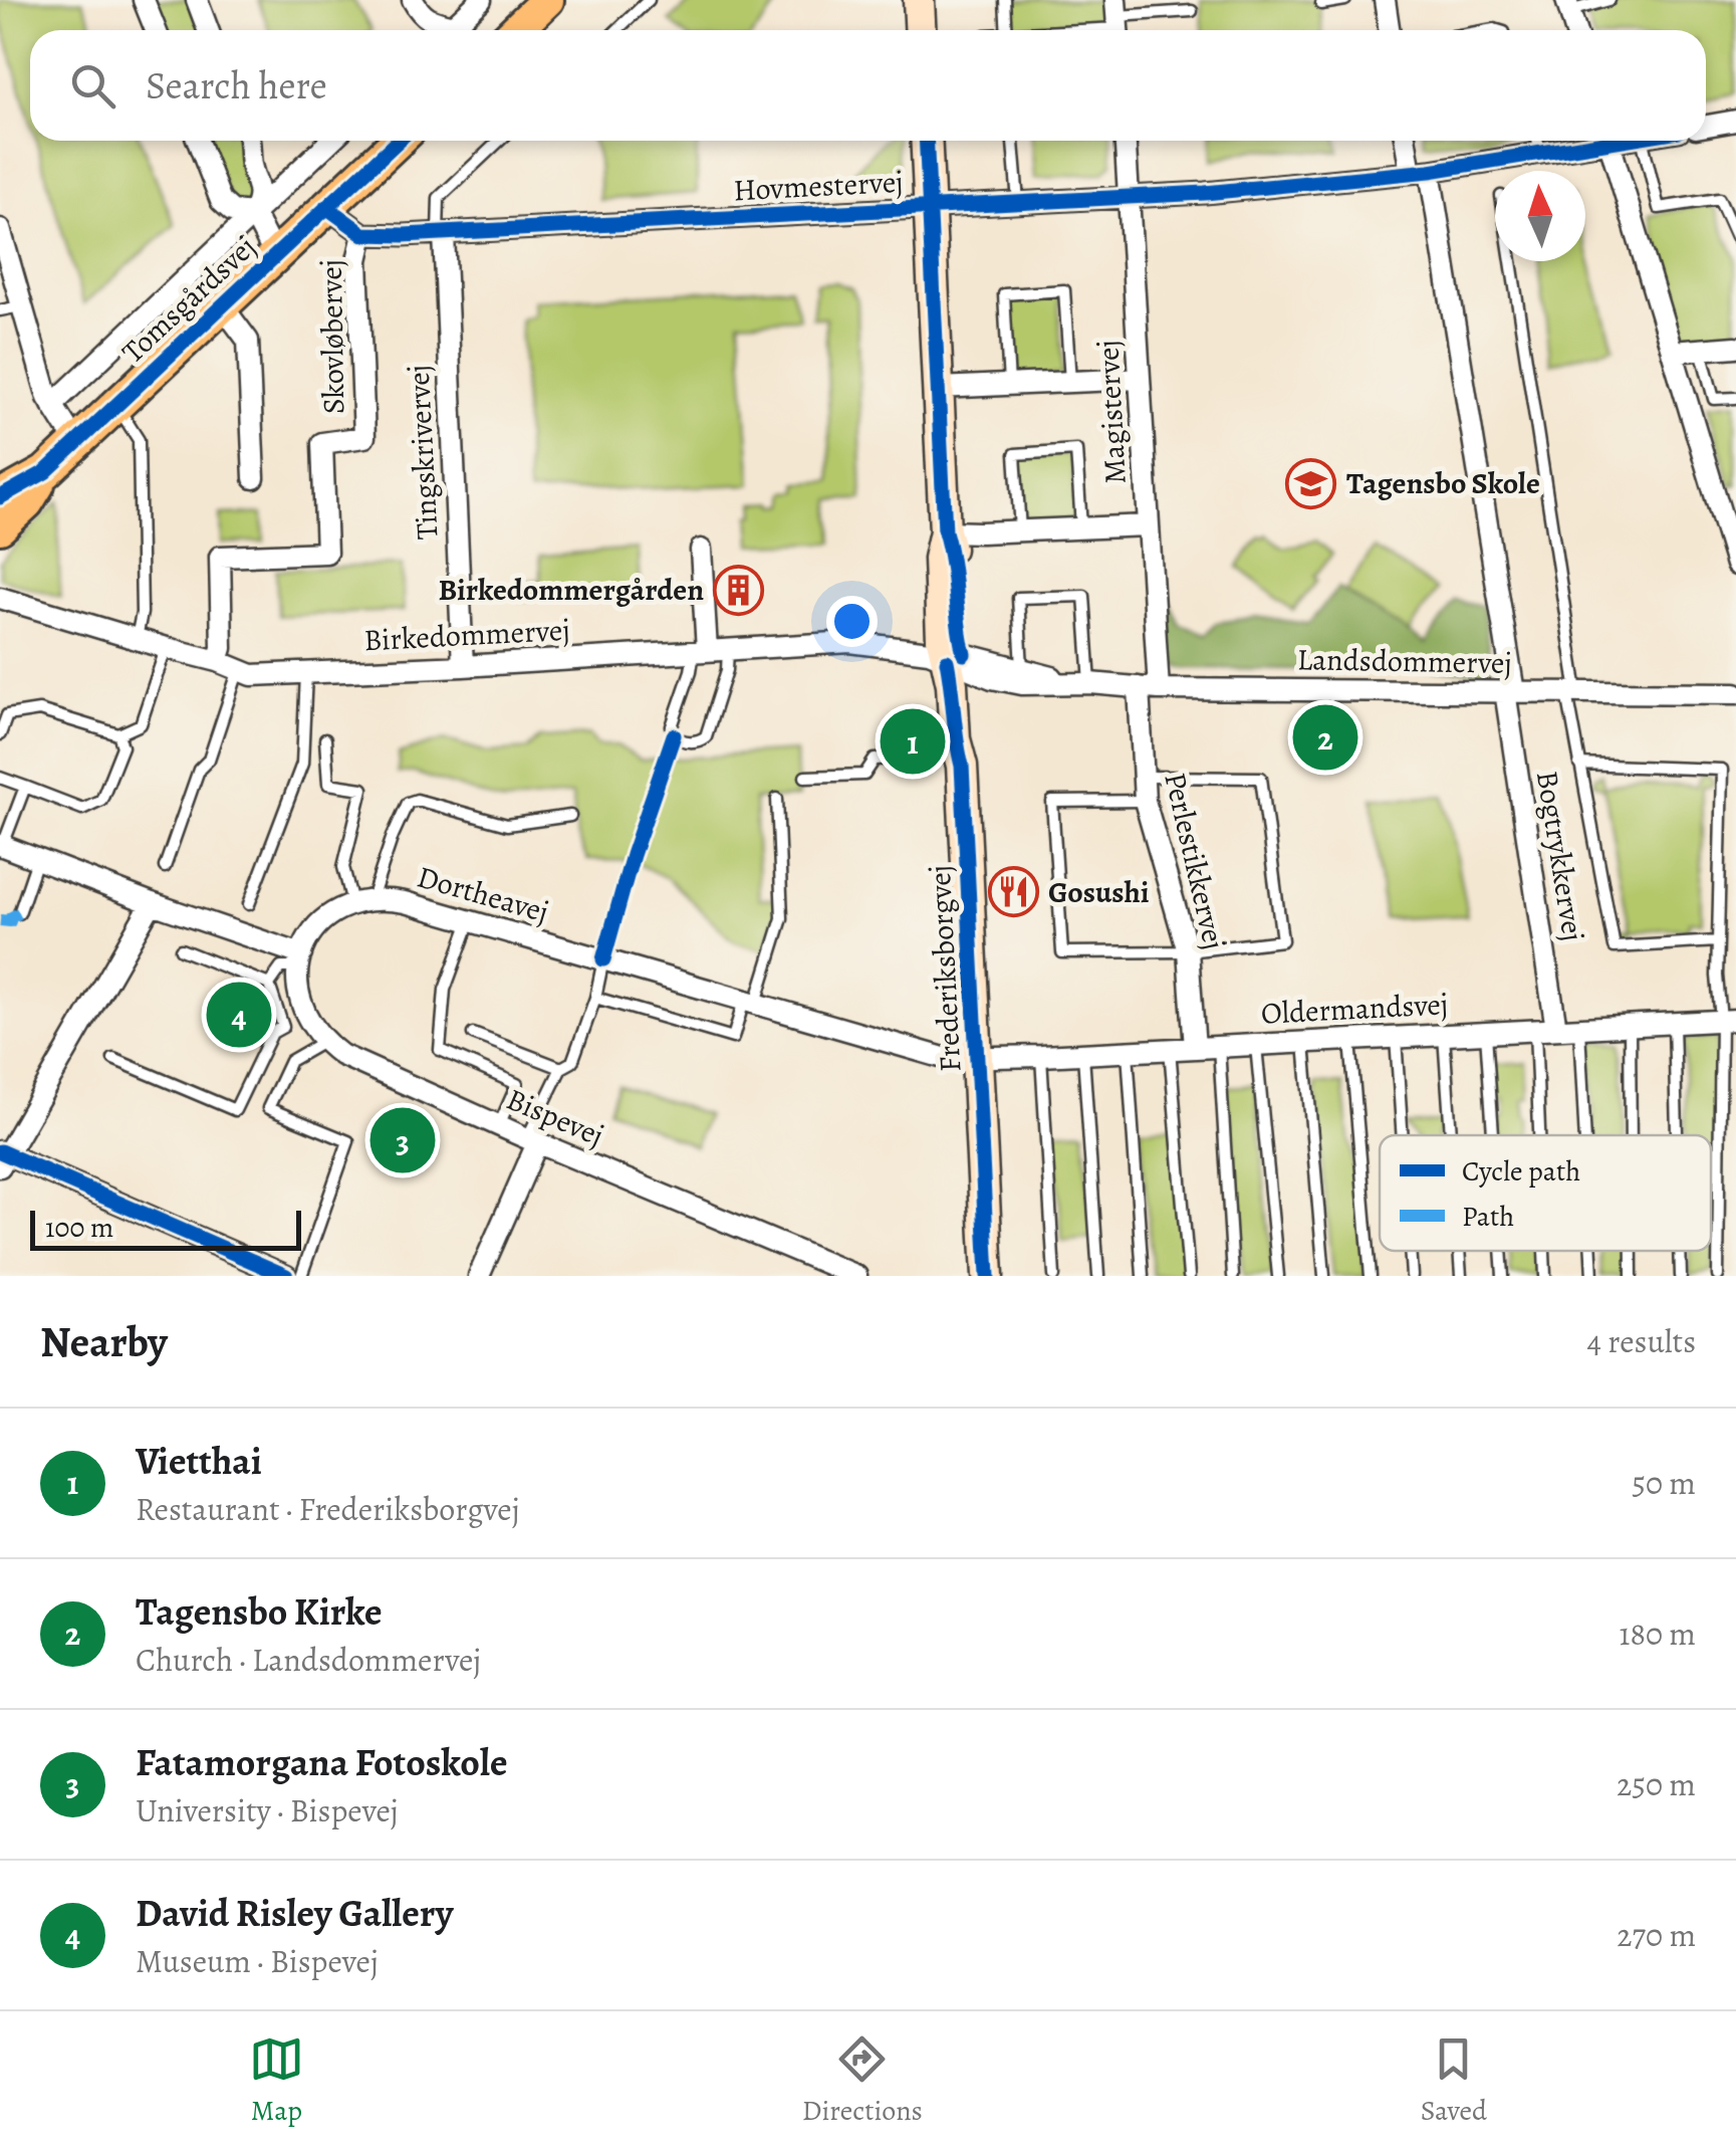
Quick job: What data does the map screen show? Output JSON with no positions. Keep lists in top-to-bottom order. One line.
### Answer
{"streets":{"main road":["Tomsgårdsvej"],"street":["Hovmestervej","Skovløbervej","Magistervej","Tingskrivervej","Birkedommervej","Landsdommervej","Bogtrykkervej","Perlestikkervej","Dortheavej","Frederiksborgvej","Oldermandsvej","Bispevej"]},"crossings":[["Hovmestervej","Skovløbervej"],["Hovmestervej","Magistervej"],["Hovmestervej","Tingskrivervej"],["Hovmestervej","Bogtrykkervej"],["Hovmestervej","Frederiksborgvej"],["Skovløbervej","Birkedommervej"],["Magistervej","Landsdommervej"],["Magistervej","Perlestikkervej"],["Tingskrivervej","Birkedommervej"],["Birkedommervej","Landsdommervej"],["Birkedommervej","Frederiksborgvej"],["Landsdommervej","Bogtrykkervej"],["Landsdommervej","Perlestikkervej"],["Landsdommervej","Frederiksborgvej"],["Bogtrykkervej","Oldermandsvej"],["Perlestikkervej","Oldermandsvej"],["Dortheavej","Frederiksborgvej"],["Dortheavej","Oldermandsvej"],["Frederiksborgvej","Oldermandsvej"]],"places":{"school or university":["Tagensbo Skole"],"building":["Birkedommergården"],"restaurant":["Gosushi"]},"legend":["Cycle path","Path"],"scale_bar":"100 m","north":"top","page":{"search":"Search here","pins":["2","1","4","3"],"scale":"100 m","heading":["Nearby","4 results"],"list":[{"mark":"1","name":"Vietthai","note":"Restaurant · Frederiksborgvej","value":"50 m"},{"mark":"2","name":"Tagensbo Kirke","note":"Church · Landsdommervej","value":"180 m"},{"mark":"3","name":"Fatamorgana Fotoskole","note":"University · Bispevej","value":"250 m"},{"mark":"4","name":"David Risley Gallery","note":"Museum · Bispevej","value":"270 m"}],"nav":["Map","Directions","Saved"]}}
